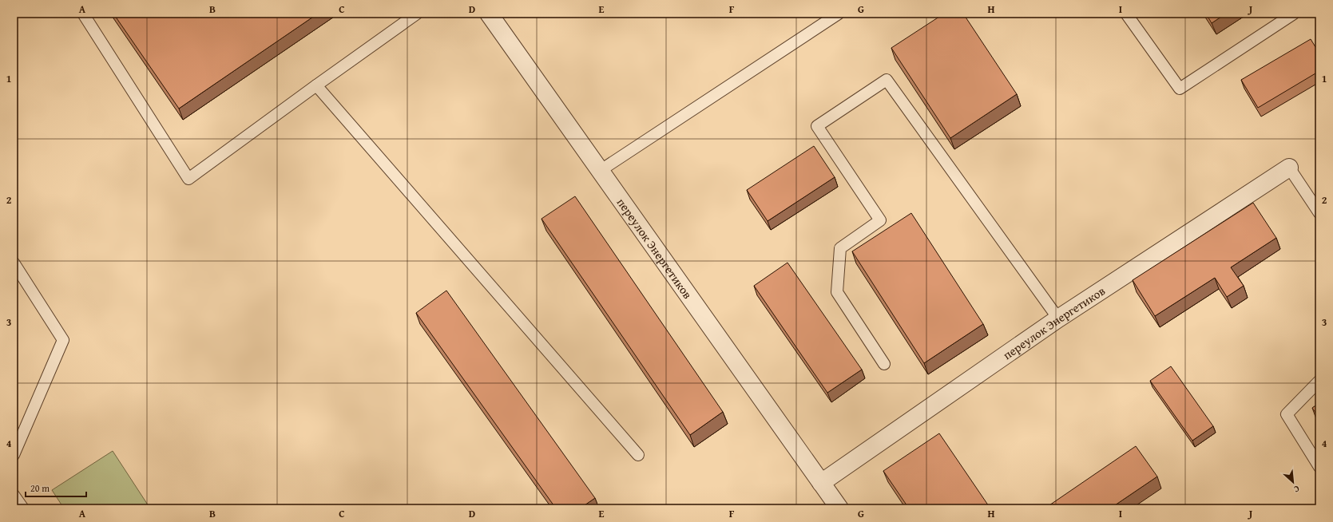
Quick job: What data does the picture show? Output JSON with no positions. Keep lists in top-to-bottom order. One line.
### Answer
{"streets":{"street":["переулок Энергетиков"]},"scale_bar":"20 m","north":"bottom right","grid":{"columns":["A","B","C","D","E","F","G","H","I","J"],"rows":["1","2","3","4"]}}
